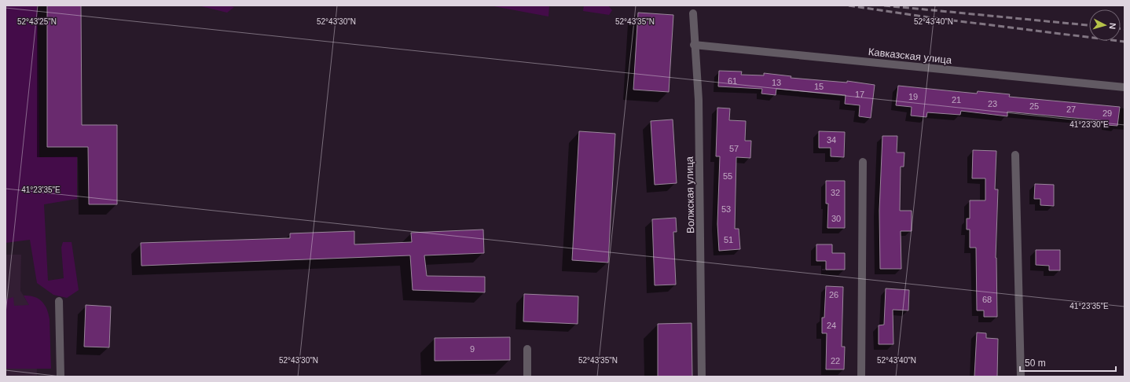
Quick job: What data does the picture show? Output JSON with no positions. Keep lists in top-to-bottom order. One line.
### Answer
{"streets":{"street":["Кавказская улица","Волжская улица"]},"crossings":[["Кавказская улица","Волжская улица"]],"house_numbers":["61","13","15","17","19","21","23","25","27","29","34","57","55","32","53","30","51","26","68","24","9","22"],"scale_bar":"50 m","north":"right","coordinates":["52°43'25\"N","52°43'30\"N","52°43'35\"N","52°43'40\"N","41°23'30\"E","41°23'35\"E"]}
